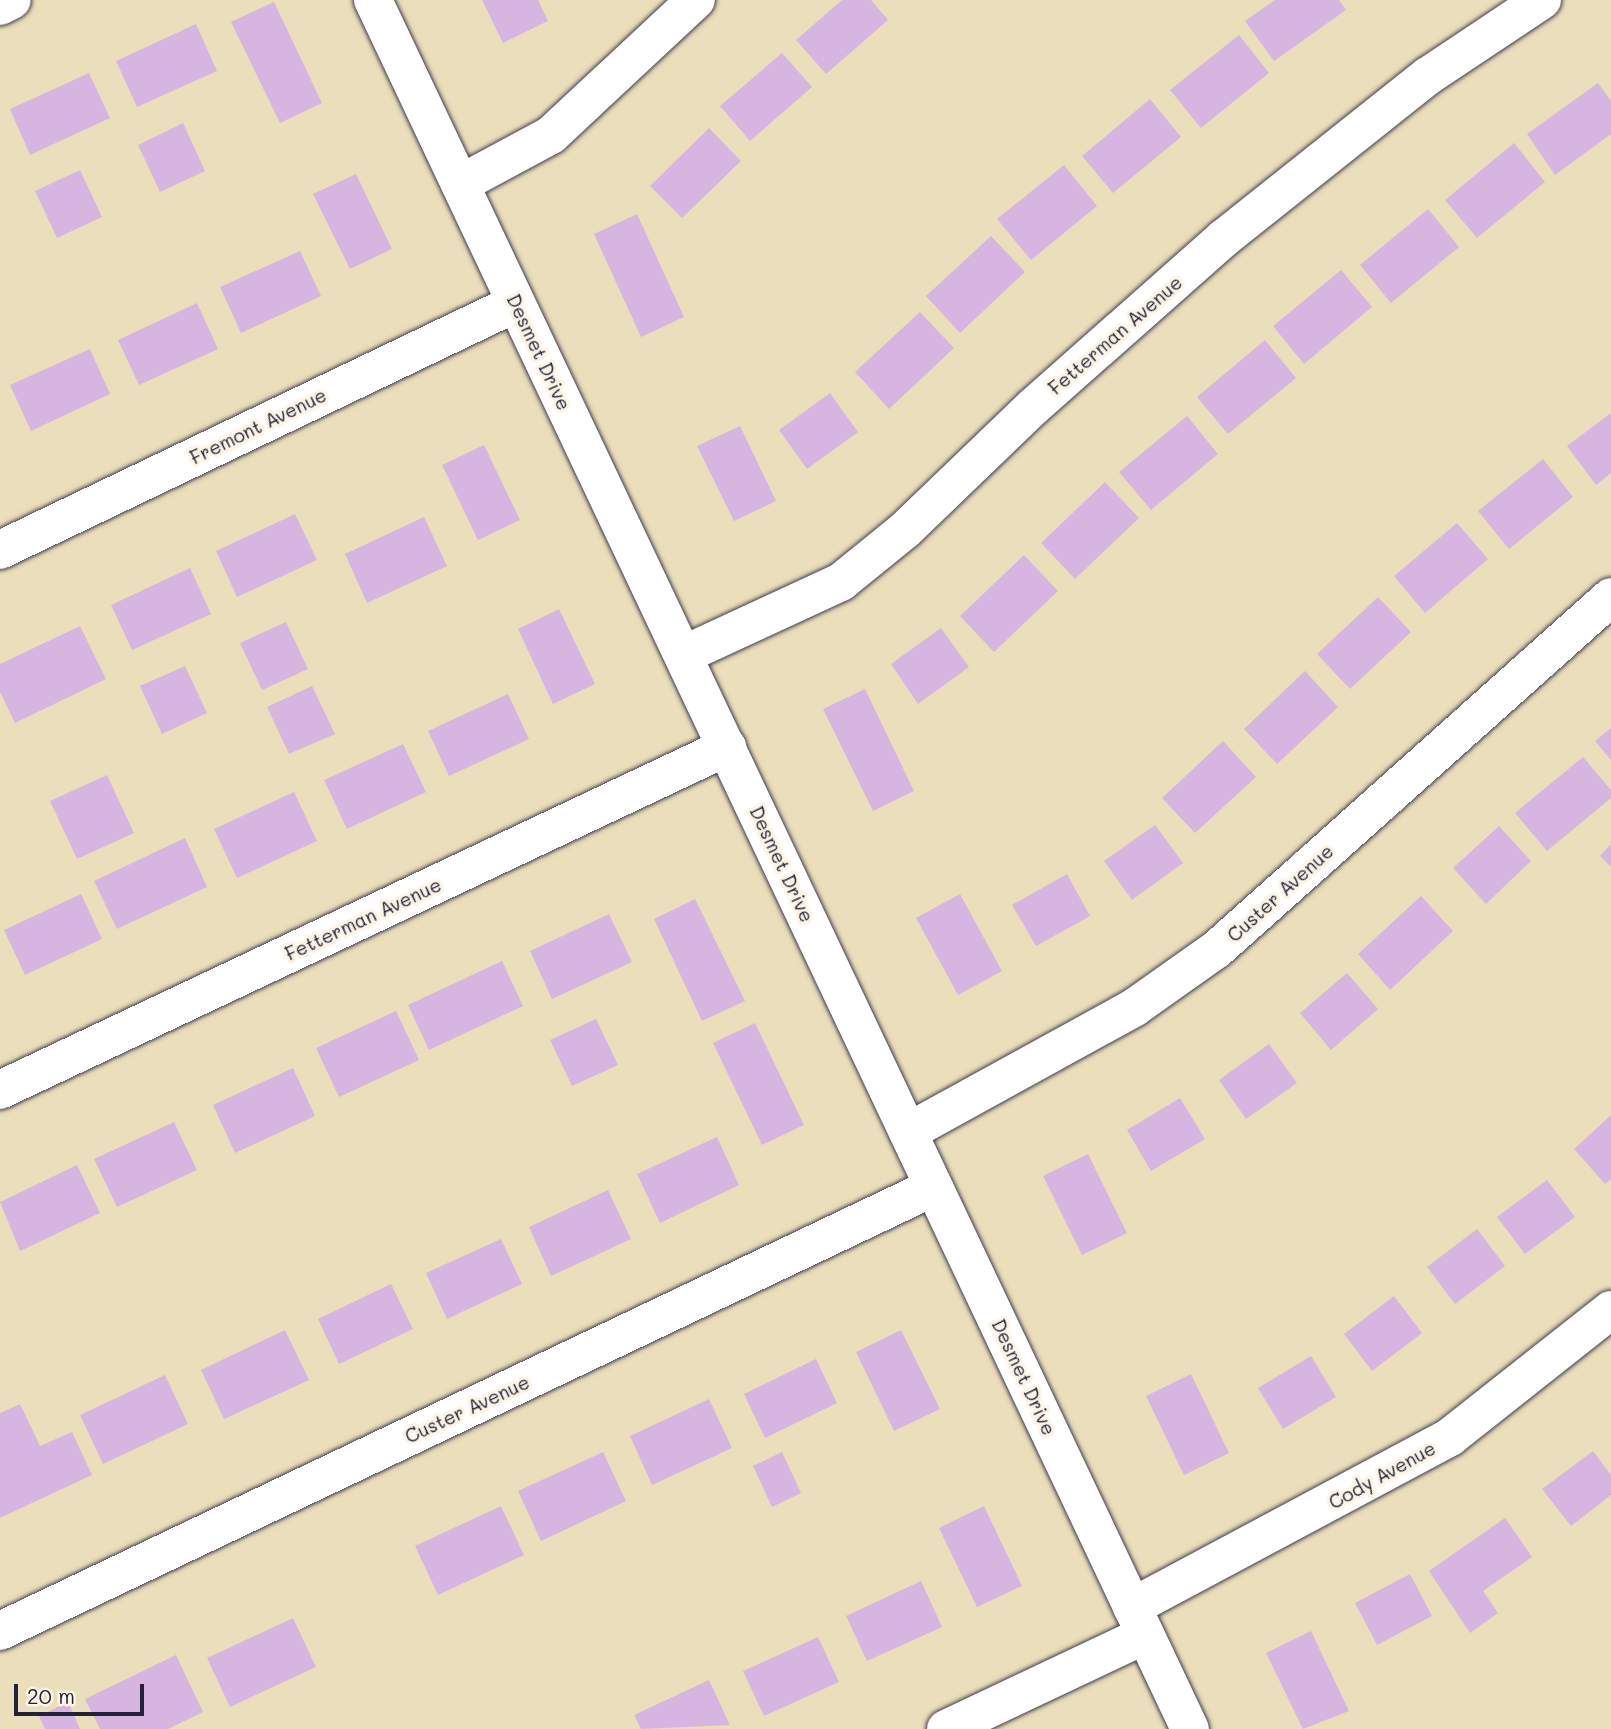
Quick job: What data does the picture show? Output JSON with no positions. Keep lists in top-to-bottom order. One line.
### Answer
{"streets":{"street":["Fetterman Avenue","Desmet Drive","Fremont Avenue","Custer Avenue","Cody Avenue"]},"crossings":[["Fetterman Avenue","Desmet Drive"],["Desmet Drive","Fremont Avenue"],["Desmet Drive","Custer Avenue"],["Desmet Drive","Cody Avenue"]],"scale_bar":"20 m"}
